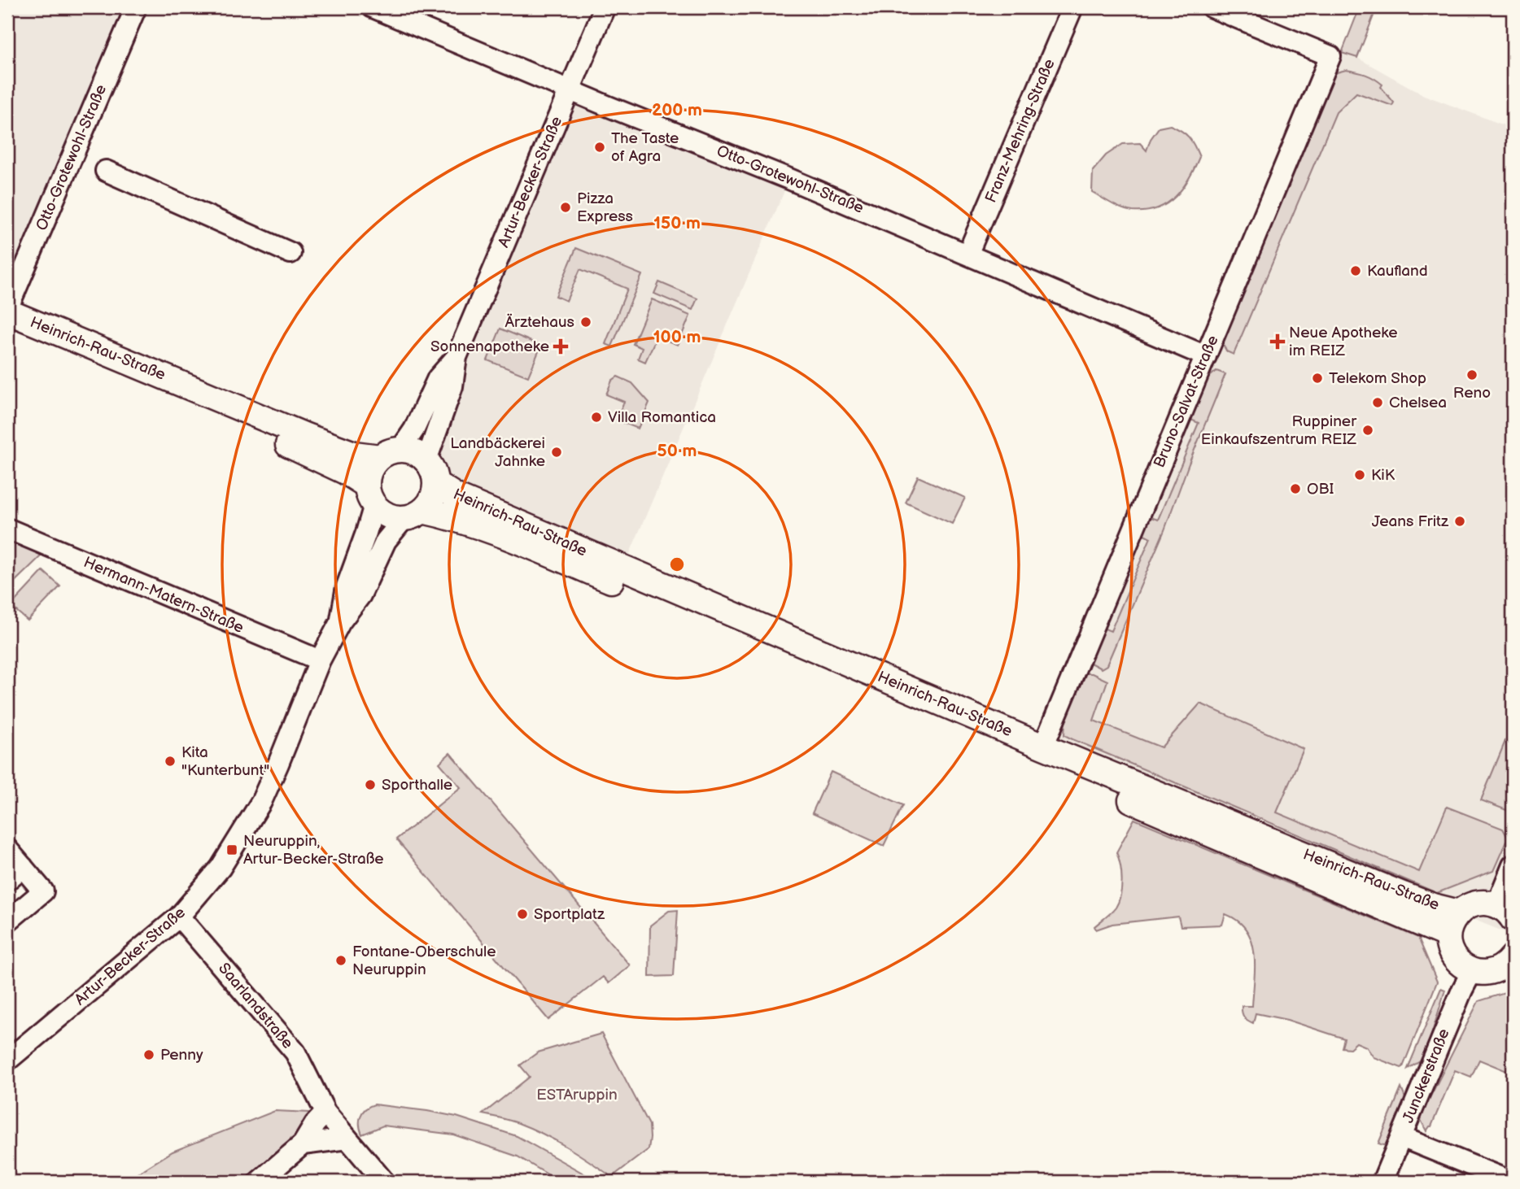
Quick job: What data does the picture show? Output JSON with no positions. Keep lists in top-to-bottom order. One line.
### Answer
{"streets":{"main road":["Heinrich-Rau-Straße"],"street":["Franz-Mehring-Straße","Otto-Grotewohl-Straße","Artur-Becker-Straße","Bruno-Salvat-Straße","Hermann-Matern-Straße","Saarlandstraße","Junckerstraße"]},"crossings":[["Franz-Mehring-Straße","Otto-Grotewohl-Straße"],["Otto-Grotewohl-Straße","Artur-Becker-Straße"],["Otto-Grotewohl-Straße","Heinrich-Rau-Straße"],["Otto-Grotewohl-Straße","Bruno-Salvat-Straße"],["Artur-Becker-Straße","Heinrich-Rau-Straße"],["Artur-Becker-Straße","Hermann-Matern-Straße"],["Artur-Becker-Straße","Saarlandstraße"],["Heinrich-Rau-Straße","Bruno-Salvat-Straße"]],"parks":["ESTAruppin"],"places":{"other":["The Taste of Agra","Pizza Express","Kaufland","Ärztehaus","Reno","Telekom Shop","Chelsea","Villa Romantica","Ruppiner Einkaufszentrum REIZ","Landbäckerei Jahnke","KiK","OBI","Jeans Fritz","Kita \"Kunterbunt\"","Sporthalle","Sportplatz","Fontane-Oberschule Neuruppin","Penny"],"health":["Neue Apotheke im REIZ","Sonnenapotheke"],"transit":["Neuruppin, Artur-Becker-Straße"]},"rings":["200 m","150 m","100 m","50 m"]}
